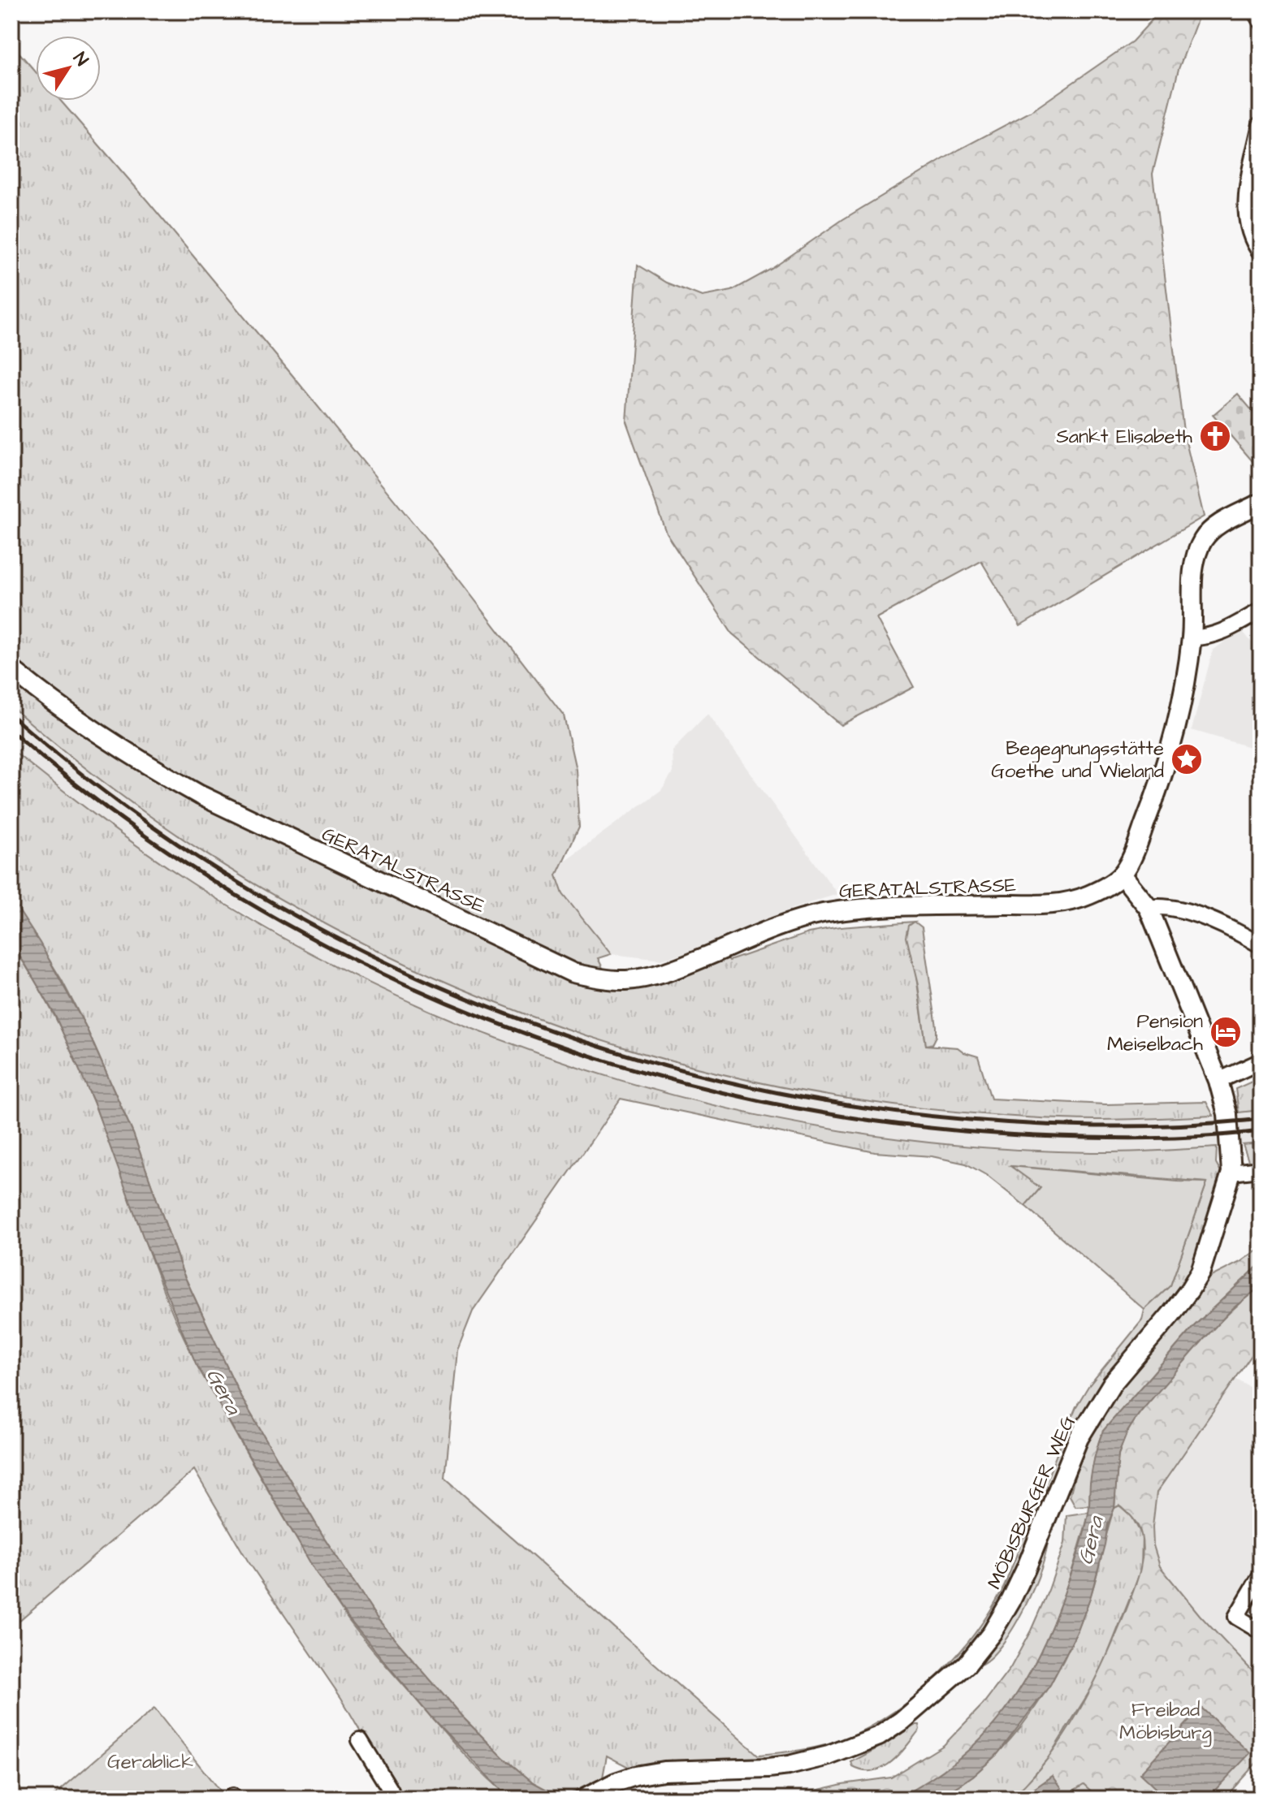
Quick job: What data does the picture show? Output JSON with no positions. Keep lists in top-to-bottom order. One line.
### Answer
{"streets":{"street":["GERATALSTRASSE","MÖBISBURGER WEG"]},"crossings":[["GERATALSTRASSE","MÖBISBURGER WEG"]],"water":["Gera"],"parks":["Freibad Möbisburg","Gerablick"],"places":{"church":["Sankt Elisabeth"],"place":["Begegnungsstätte Goethe und Wieland"],"hotel":["Pension Meiselbach"]},"north":"top right"}
